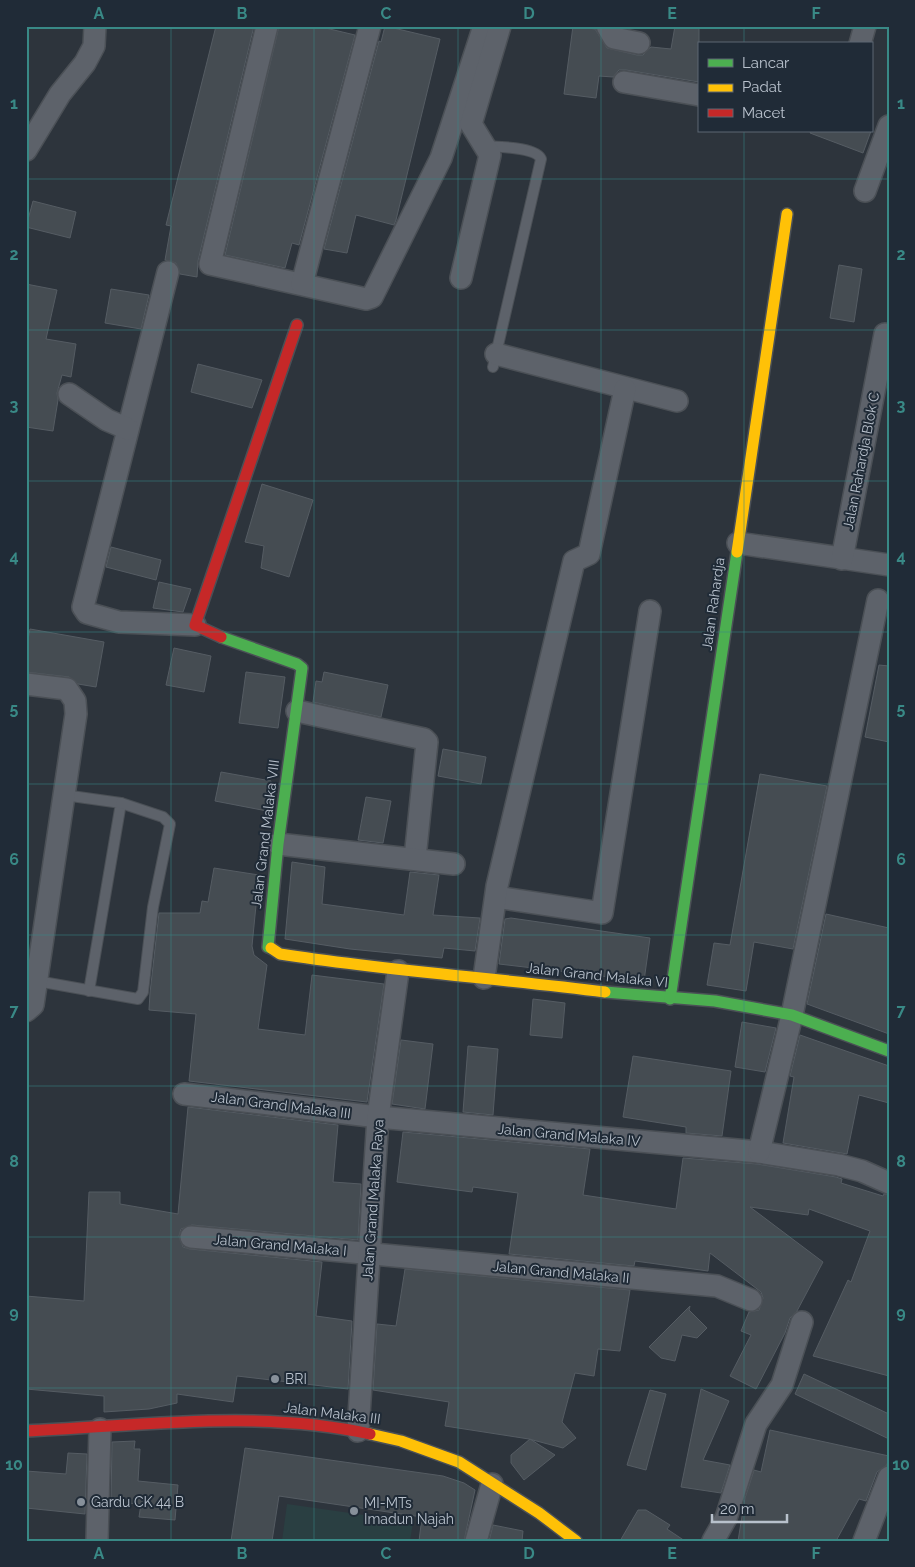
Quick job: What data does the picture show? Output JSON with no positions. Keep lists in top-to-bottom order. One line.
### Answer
{"streets":{"street":["Jalan Rahardja Blok C","Jalan Rahardja","Jalan Grand Malaka VIII","Jalan Grand Malaka VI","Jalan Grand Malaka III","Jalan Grand Malaka IV","Jalan Grand Malaka Raya","Jalan Grand Malaka I","Jalan Grand Malaka II","Jalan Malaka III"]},"crossings":[["Jalan Rahardja","Jalan Grand Malaka VI"],["Jalan Grand Malaka VIII","Jalan Grand Malaka VI"],["Jalan Grand Malaka VI","Jalan Grand Malaka Raya"],["Jalan Grand Malaka III","Jalan Grand Malaka IV"],["Jalan Grand Malaka III","Jalan Grand Malaka Raya"],["Jalan Grand Malaka IV","Jalan Grand Malaka Raya"],["Jalan Grand Malaka Raya","Jalan Grand Malaka I"],["Jalan Grand Malaka Raya","Jalan Grand Malaka II"],["Jalan Grand Malaka Raya","Jalan Malaka III"],["Jalan Grand Malaka I","Jalan Grand Malaka II"]],"places":["BRI","Gardu CK 44 B","MI-MTs Imadun Najah"],"legend":["Lancar","Padat","Macet"],"scale_bar":"20 m","grid":{"columns":["A","B","C","D","E","F"],"rows":["1","2","3","4","5","6","7","8","9","10"]}}
